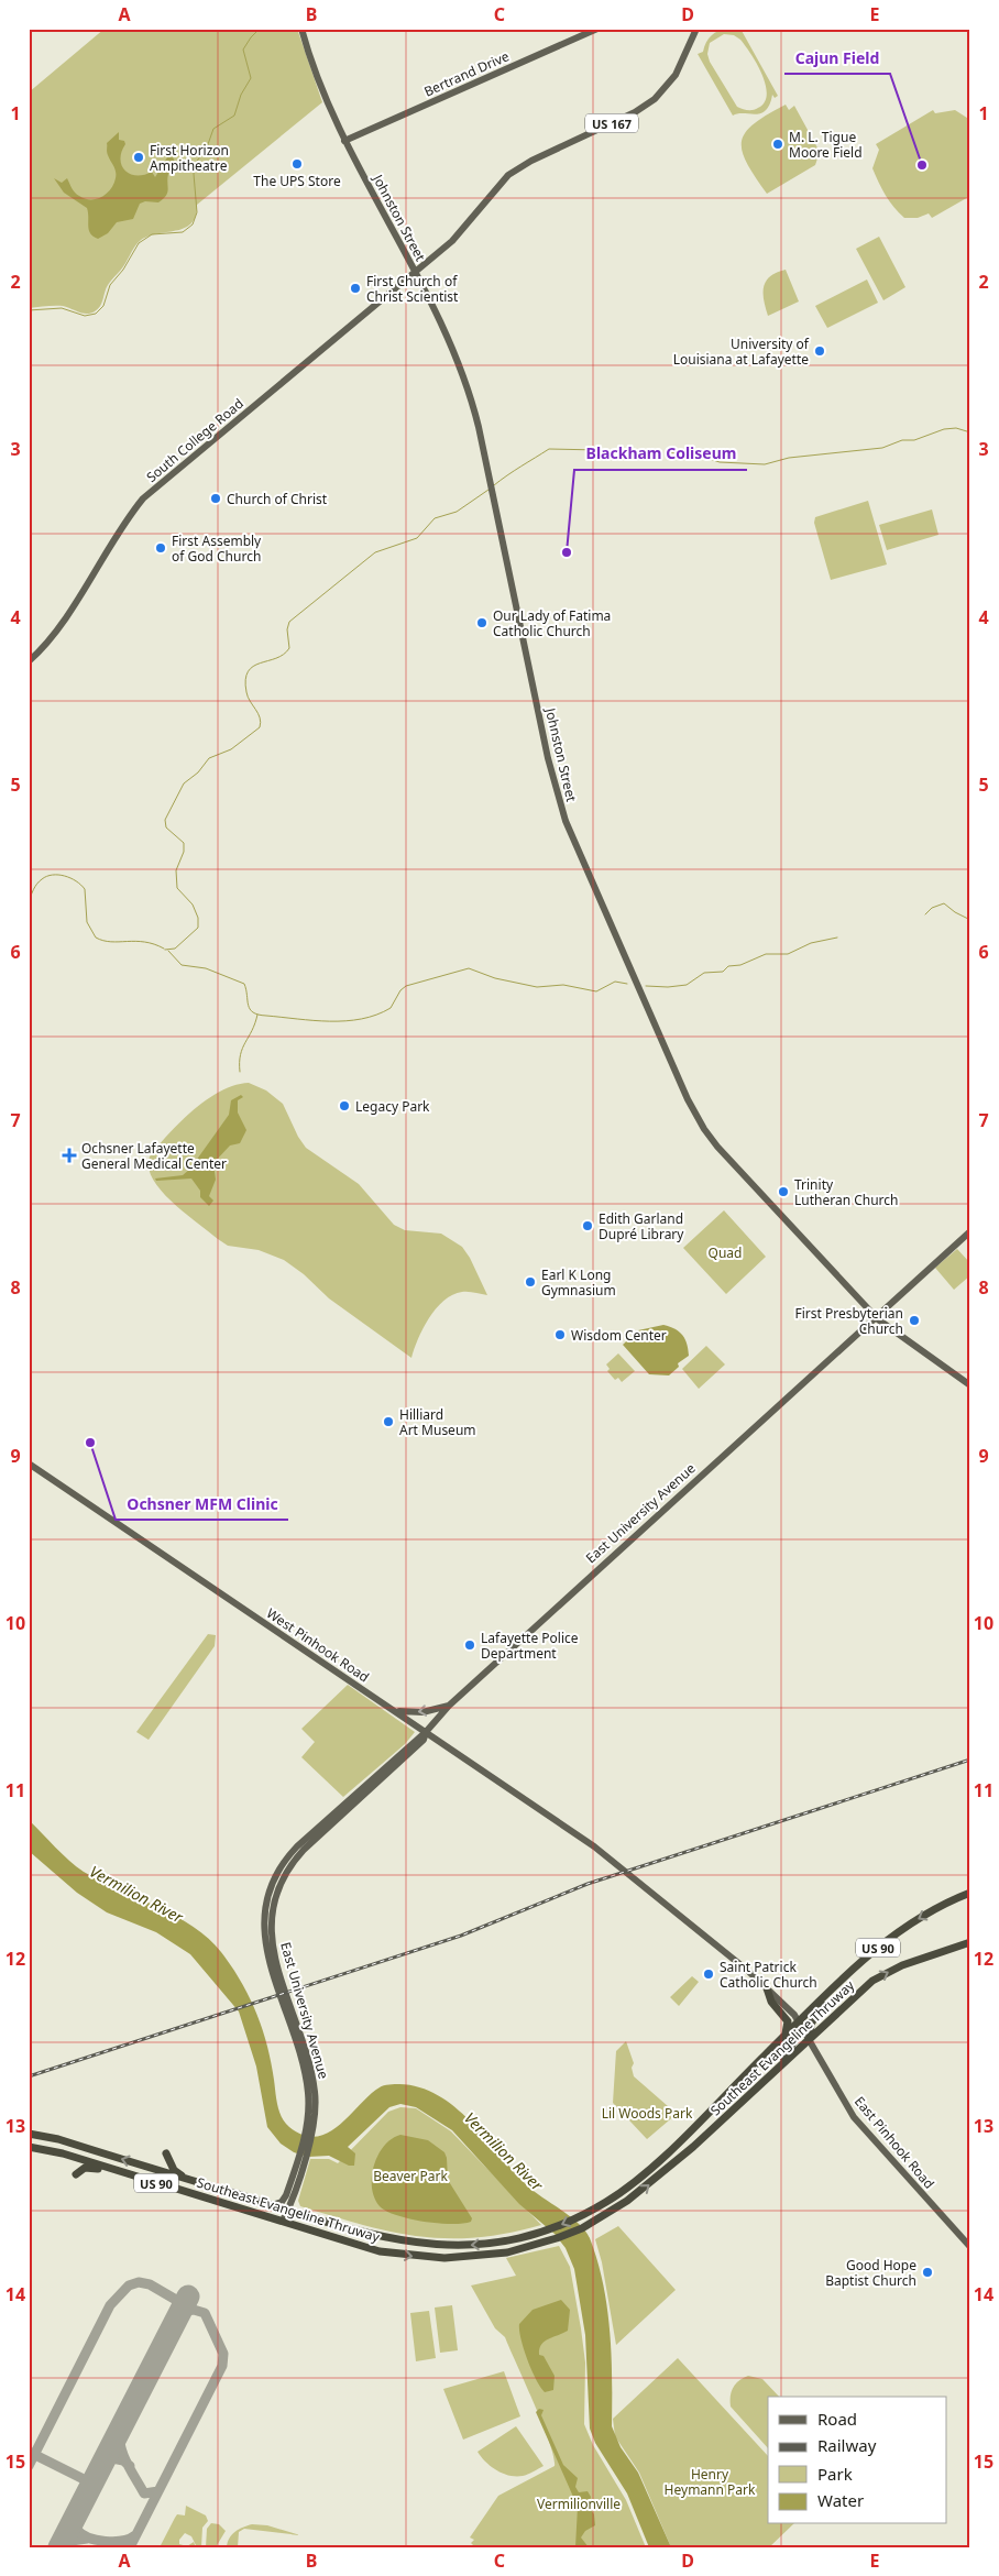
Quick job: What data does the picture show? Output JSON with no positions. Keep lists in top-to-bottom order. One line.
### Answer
{"streets":{"highway":["US 90","Southeast Evangeline Thruway"],"main road":["Bertrand Drive","US 167","Johnston Street","South College Road","East University Avenue","West Pinhook Road","East Pinhook Road"]},"crossings":[["Bertrand Drive","Johnston Street"],["US 167","Johnston Street"],["US 167","South College Road"],["Johnston Street","South College Road"],["Johnston Street","East University Avenue"],["East University Avenue","West Pinhook Road"],["East University Avenue","US 90"],["East University Avenue","Southeast Evangeline Thruway"],["West Pinhook Road","East Pinhook Road"],["US 90","Southeast Evangeline Thruway"],["US 90","East Pinhook Road"],["Southeast Evangeline Thruway","East Pinhook Road"]],"water":["Vermilion River"],"parks":["Quad","Lil Woods Park","Beaver Park","Henry Heymann Park","Vermilionville"],"places":{"other":["M. L. Tigue Moore Field","First Horizon Ampitheatre","The UPS Store","Cajun Field","First Church of Christ Scientist","University of Louisiana at Lafayette","Church of Christ","First Assembly of God Church","Blackham Coliseum","Our Lady of Fatima Catholic Church","Legacy Park","Trinity Lutheran Church","Edith Garland Dupré Library","Earl K Long Gymnasium","First Presbyterian Church","Wisdom Center","Hilliard Art Museum","Ochsner MFM Clinic","Lafayette Police Department","Saint Patrick Catholic Church","Good Hope Baptist Church"],"health":["Ochsner Lafayette General Medical Center"]},"legend":["Road","Railway","Park","Water"],"grid":{"columns":["A","B","C","D","E"],"rows":["1","2","3","4","5","6","7","8","9","10","11","12","13","14","15"]}}
